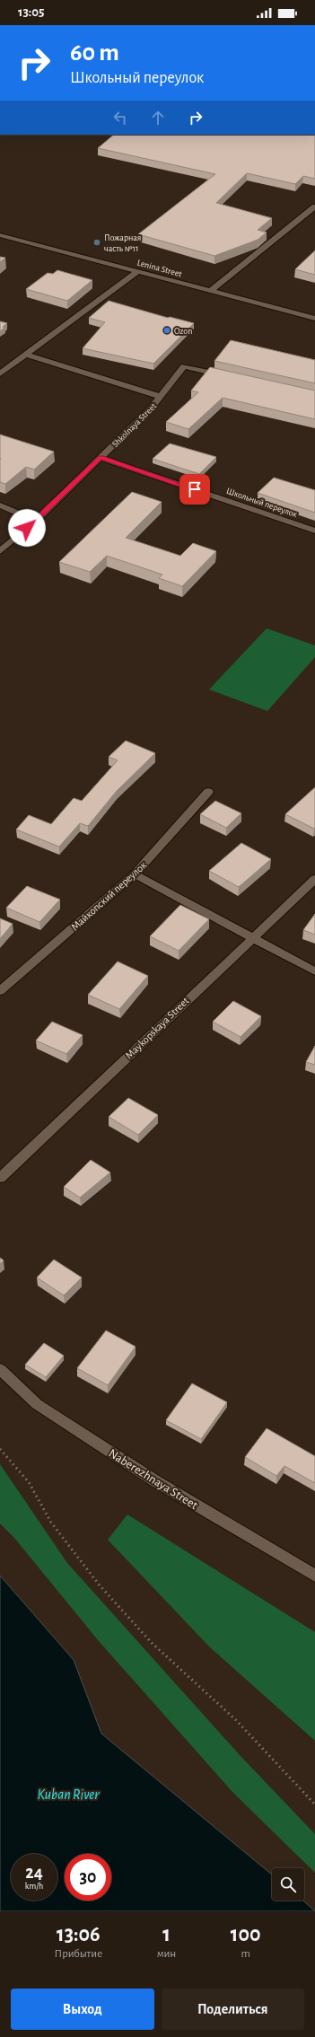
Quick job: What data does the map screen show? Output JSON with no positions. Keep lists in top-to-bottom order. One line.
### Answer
{"streets":{"street":["Lenina Street","Shkolnaya Street","Школьный переулок","Майкопский переулок","Maykopskaya Street","Naberezhnaya Street"]},"crossings":[["Shkolnaya Street","Школьный переулок"]],"water":["Kuban River"],"places":["Пожарная часть №11","Ozon"],"page":{"status":"13:05","turn":["60 m","Школьный переулок"],"speed":"24 km/h","limit":"30","eta":["13:06","Прибытие","1","мин","100","m"],"buttons":["Выход","Поделиться"]}}
